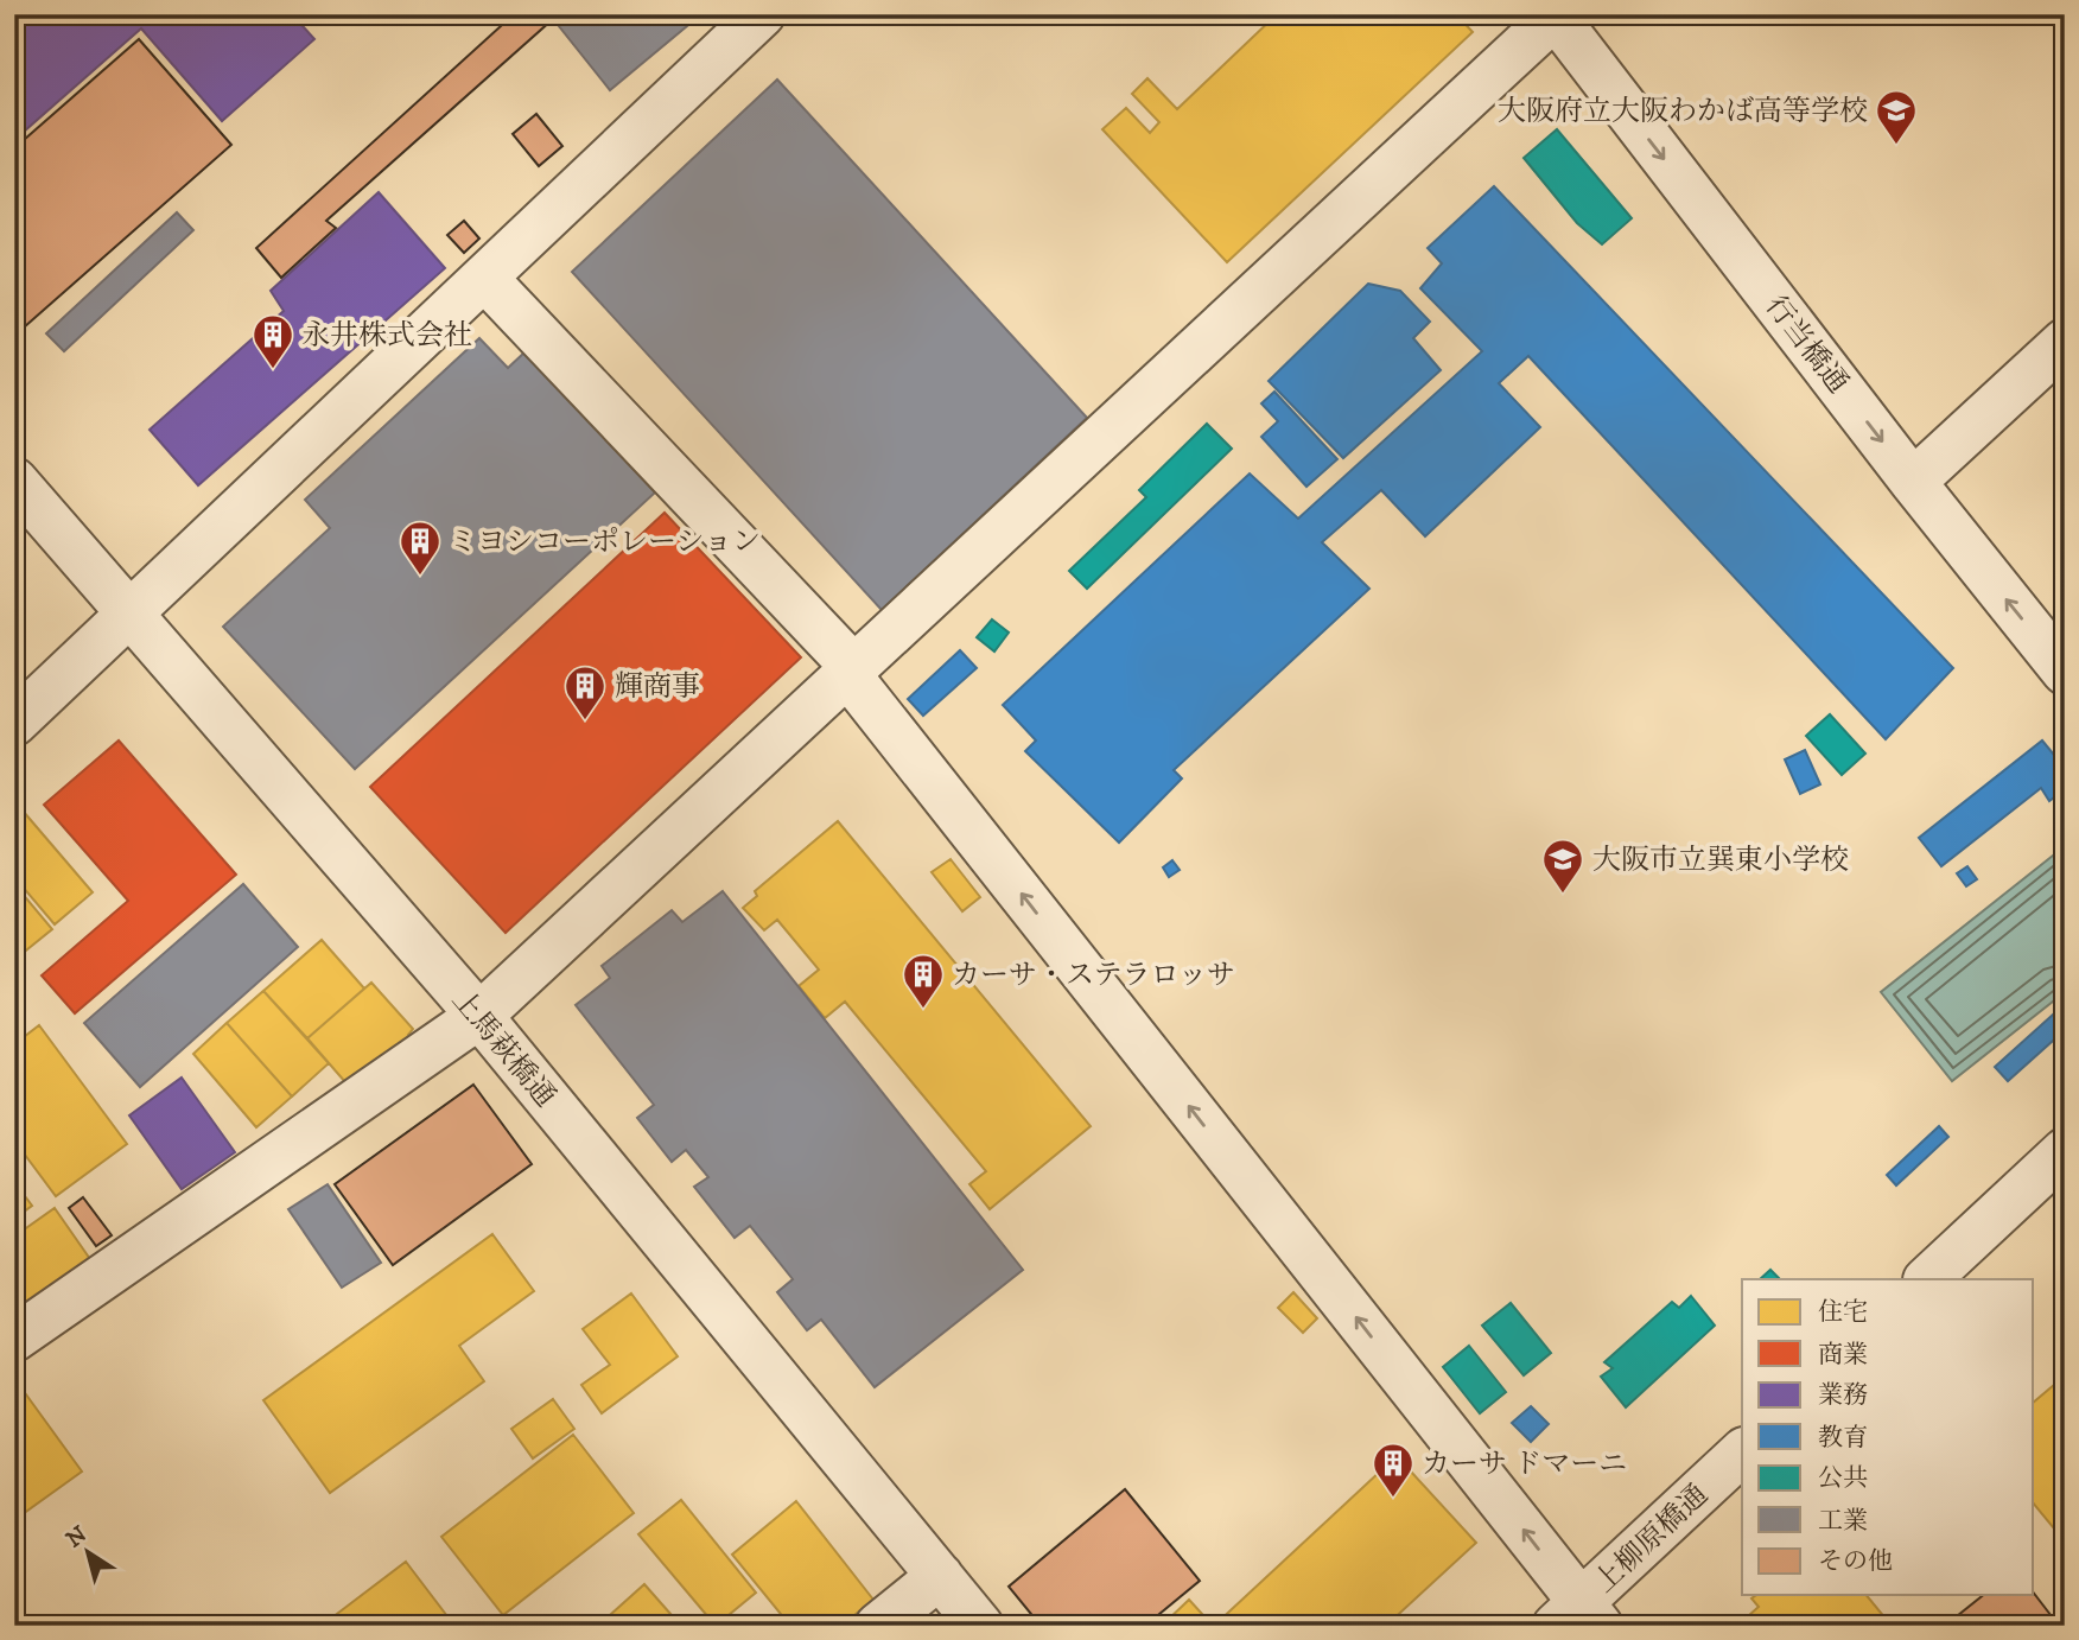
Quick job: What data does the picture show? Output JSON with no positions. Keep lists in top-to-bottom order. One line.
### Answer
{"streets":{"street":["行当橋通","上馬萩橋通","上柳原橋通"]},"places":{"school or university":["大阪府立大阪わかば高等学校","大阪市立巽東小学校"],"building":["永井株式会社","ミヨシコーポレーション","輝商事","カーサ・ステラロッサ","カーサ ドマーニ"]},"legend":["住宅","商業","業務","教育","公共","工業","その他"],"north":"top left"}
